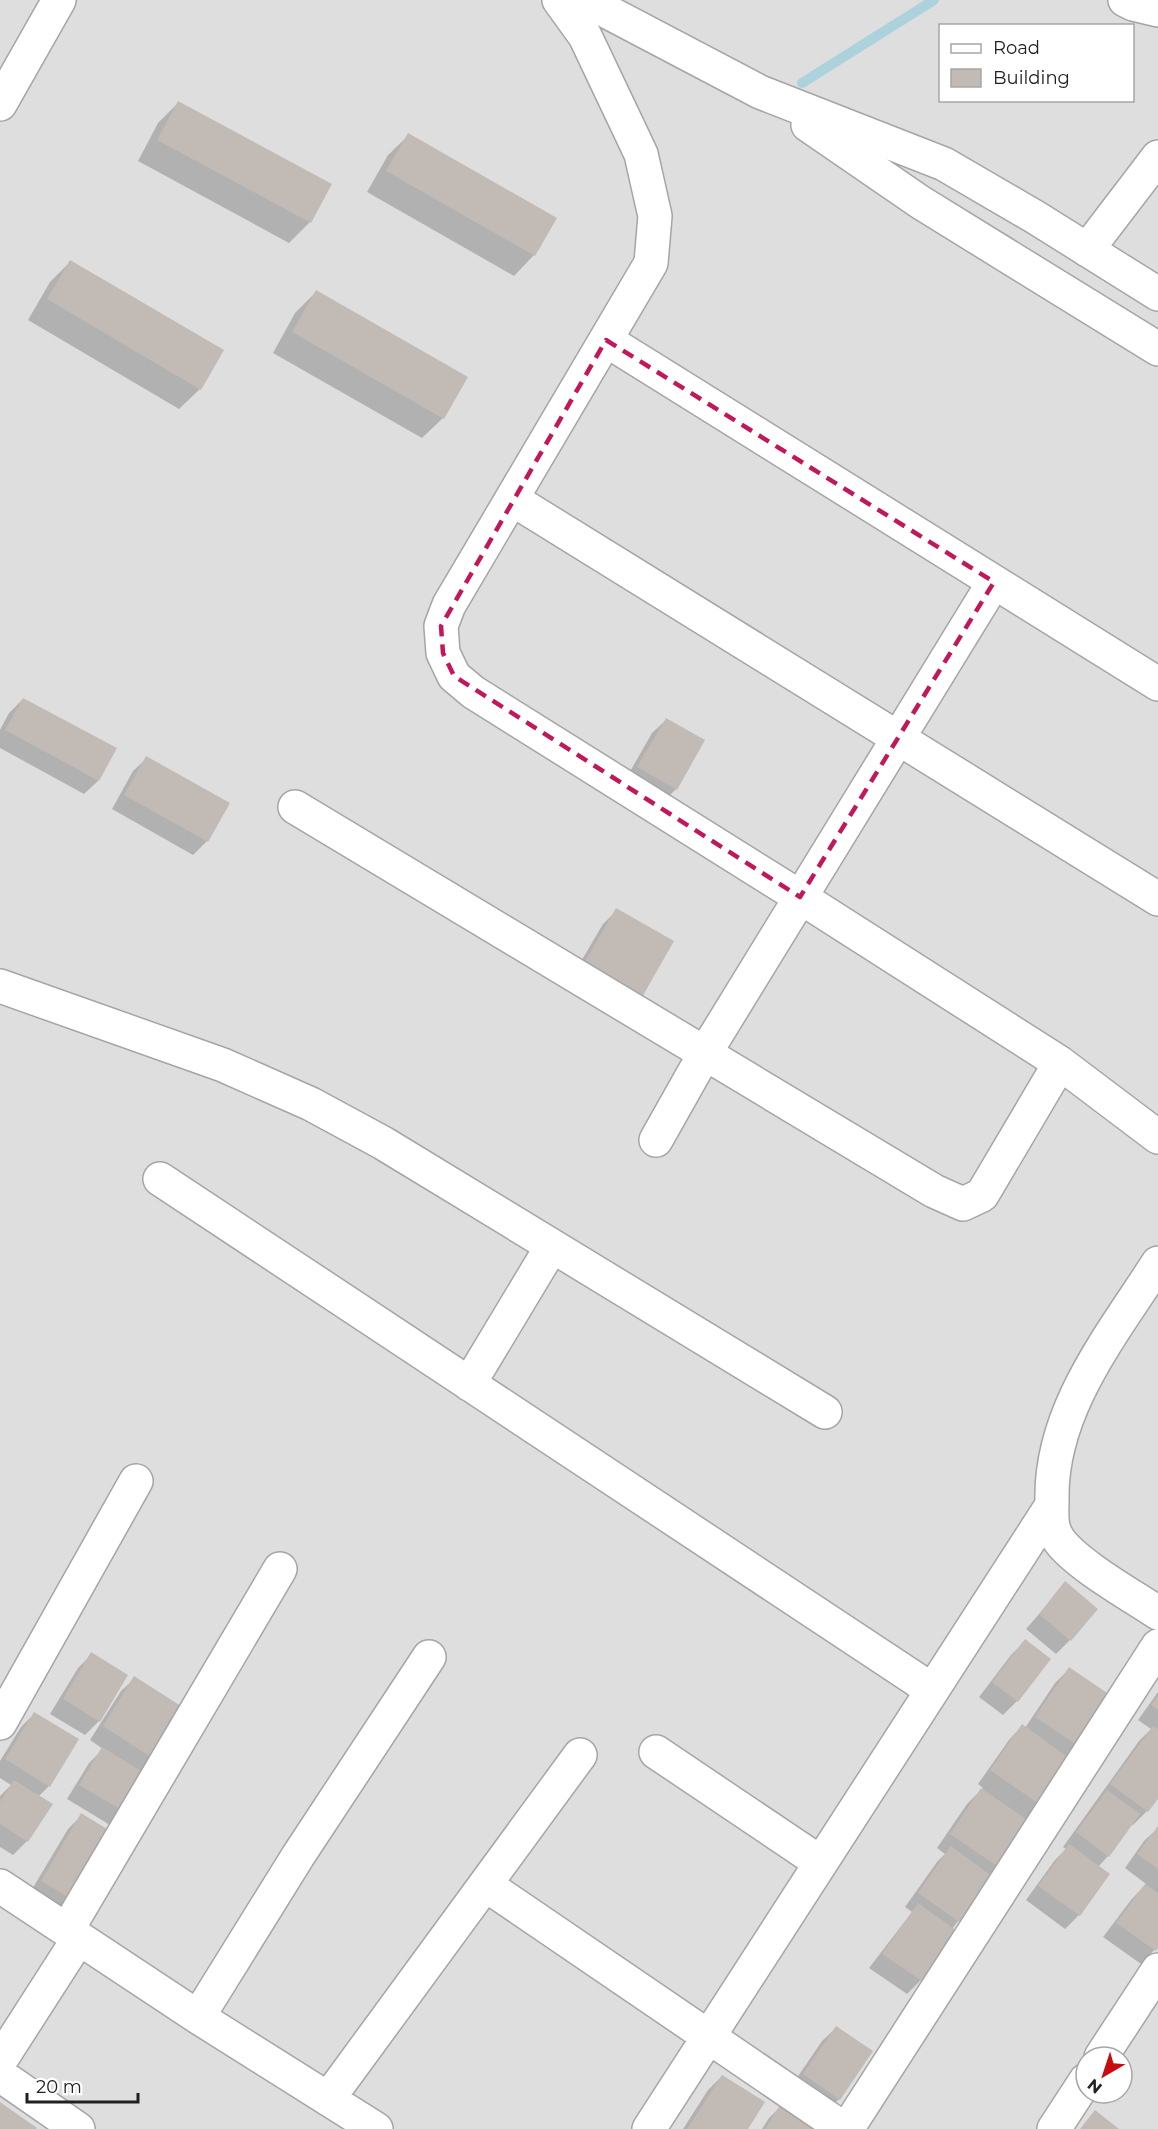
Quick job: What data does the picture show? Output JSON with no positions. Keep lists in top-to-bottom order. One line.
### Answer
{"legend":["Road","Building"],"scale_bar":"20 m","north":"bottom left"}
